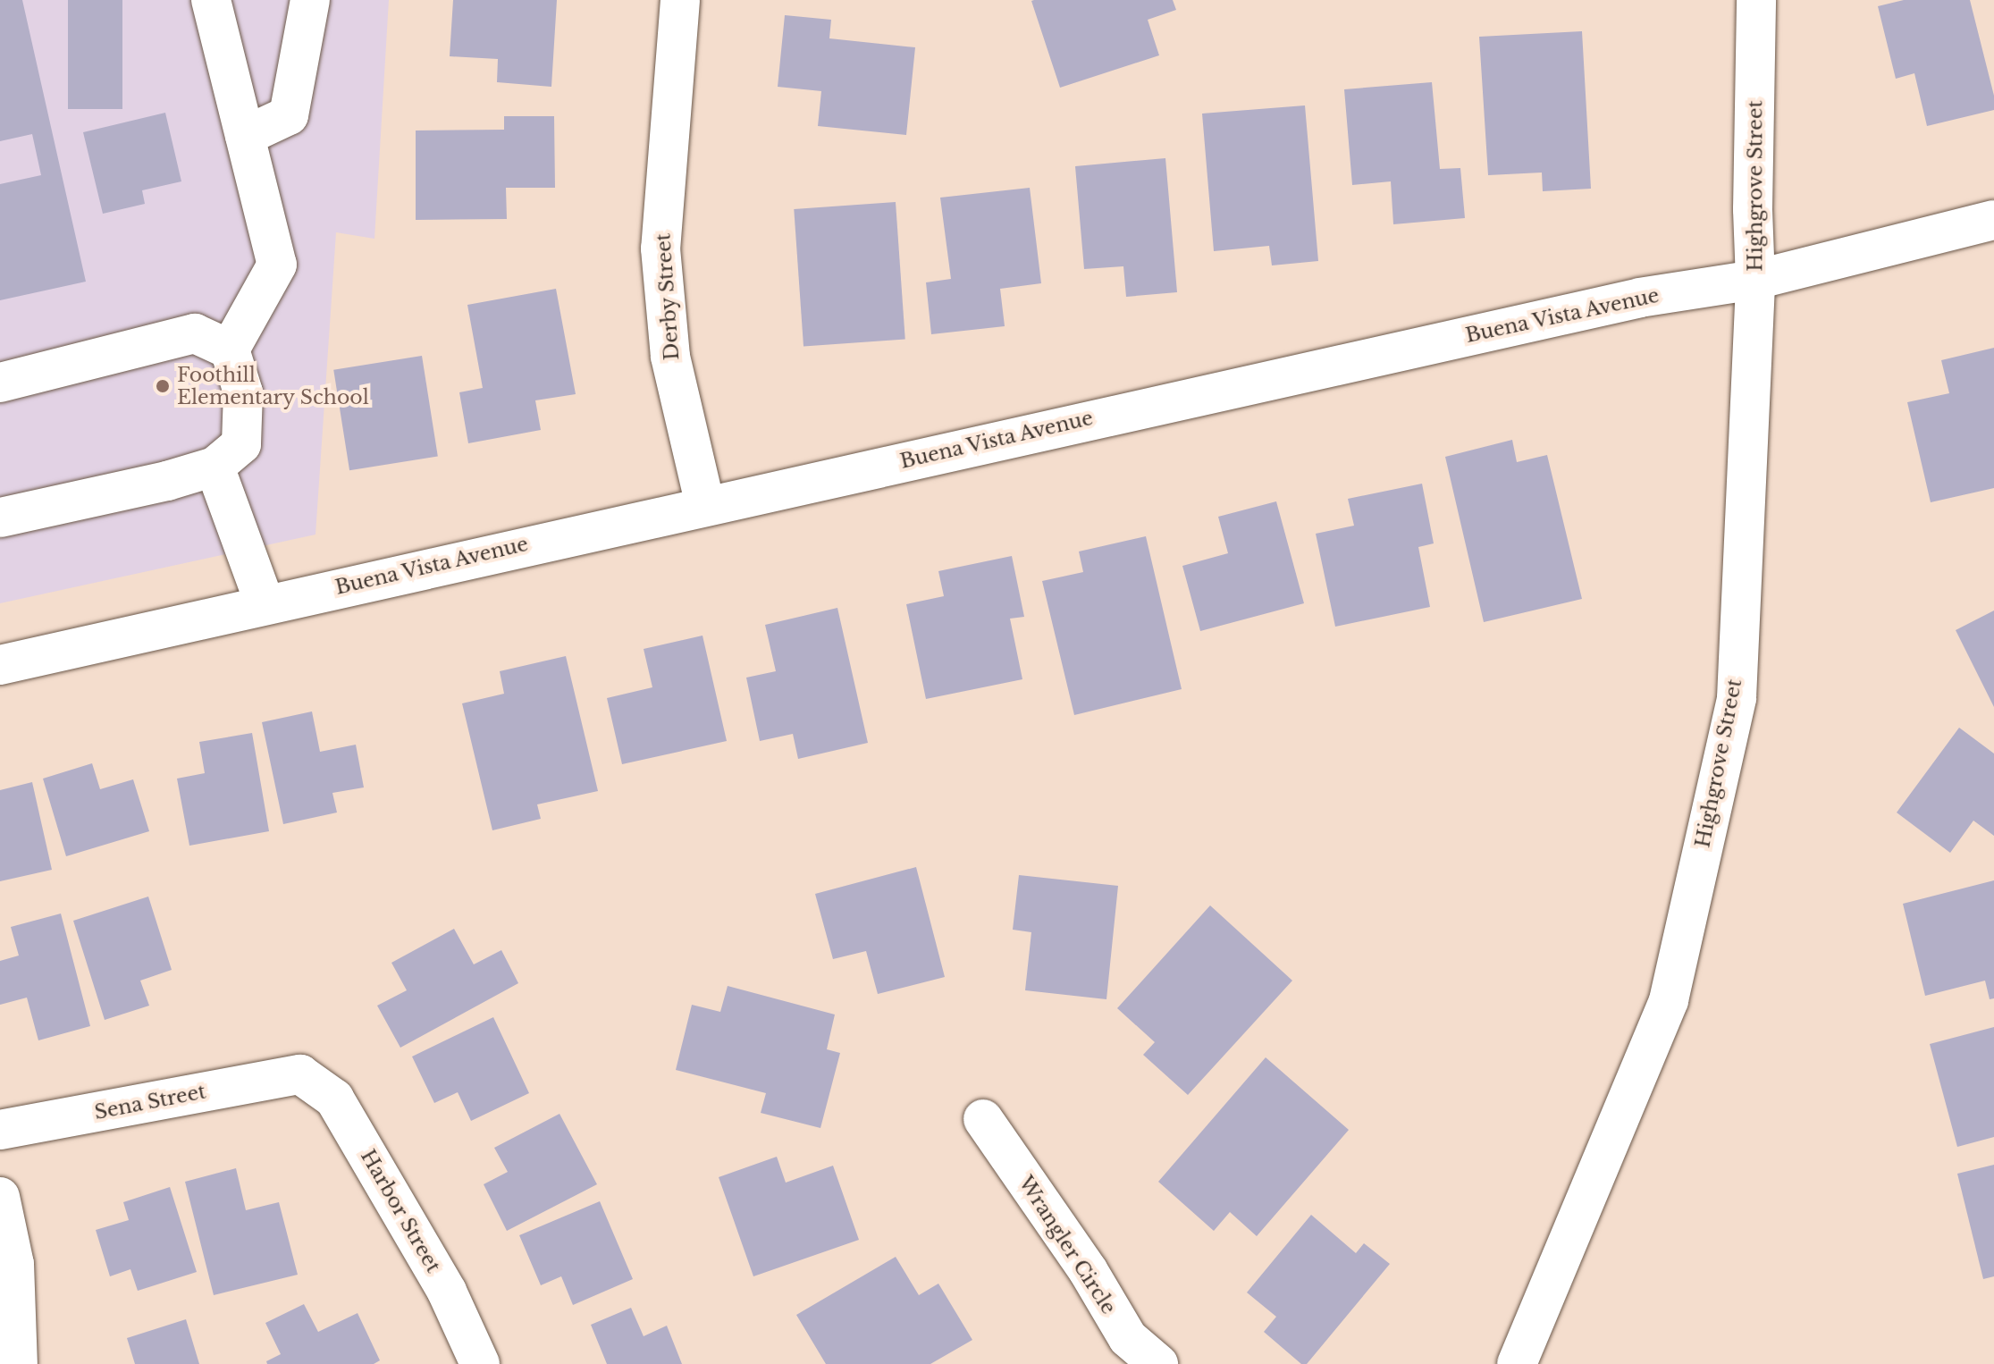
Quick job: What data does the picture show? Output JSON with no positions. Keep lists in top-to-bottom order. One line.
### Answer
{"streets":{"street":["Highgrove Street","Derby Street","Buena Vista Avenue","Sena Street","Harbor Street","Wrangler Circle"]},"crossings":[["Highgrove Street","Buena Vista Avenue"],["Derby Street","Buena Vista Avenue"],["Sena Street","Harbor Street"]],"places":["Foothill Elementary School"]}
